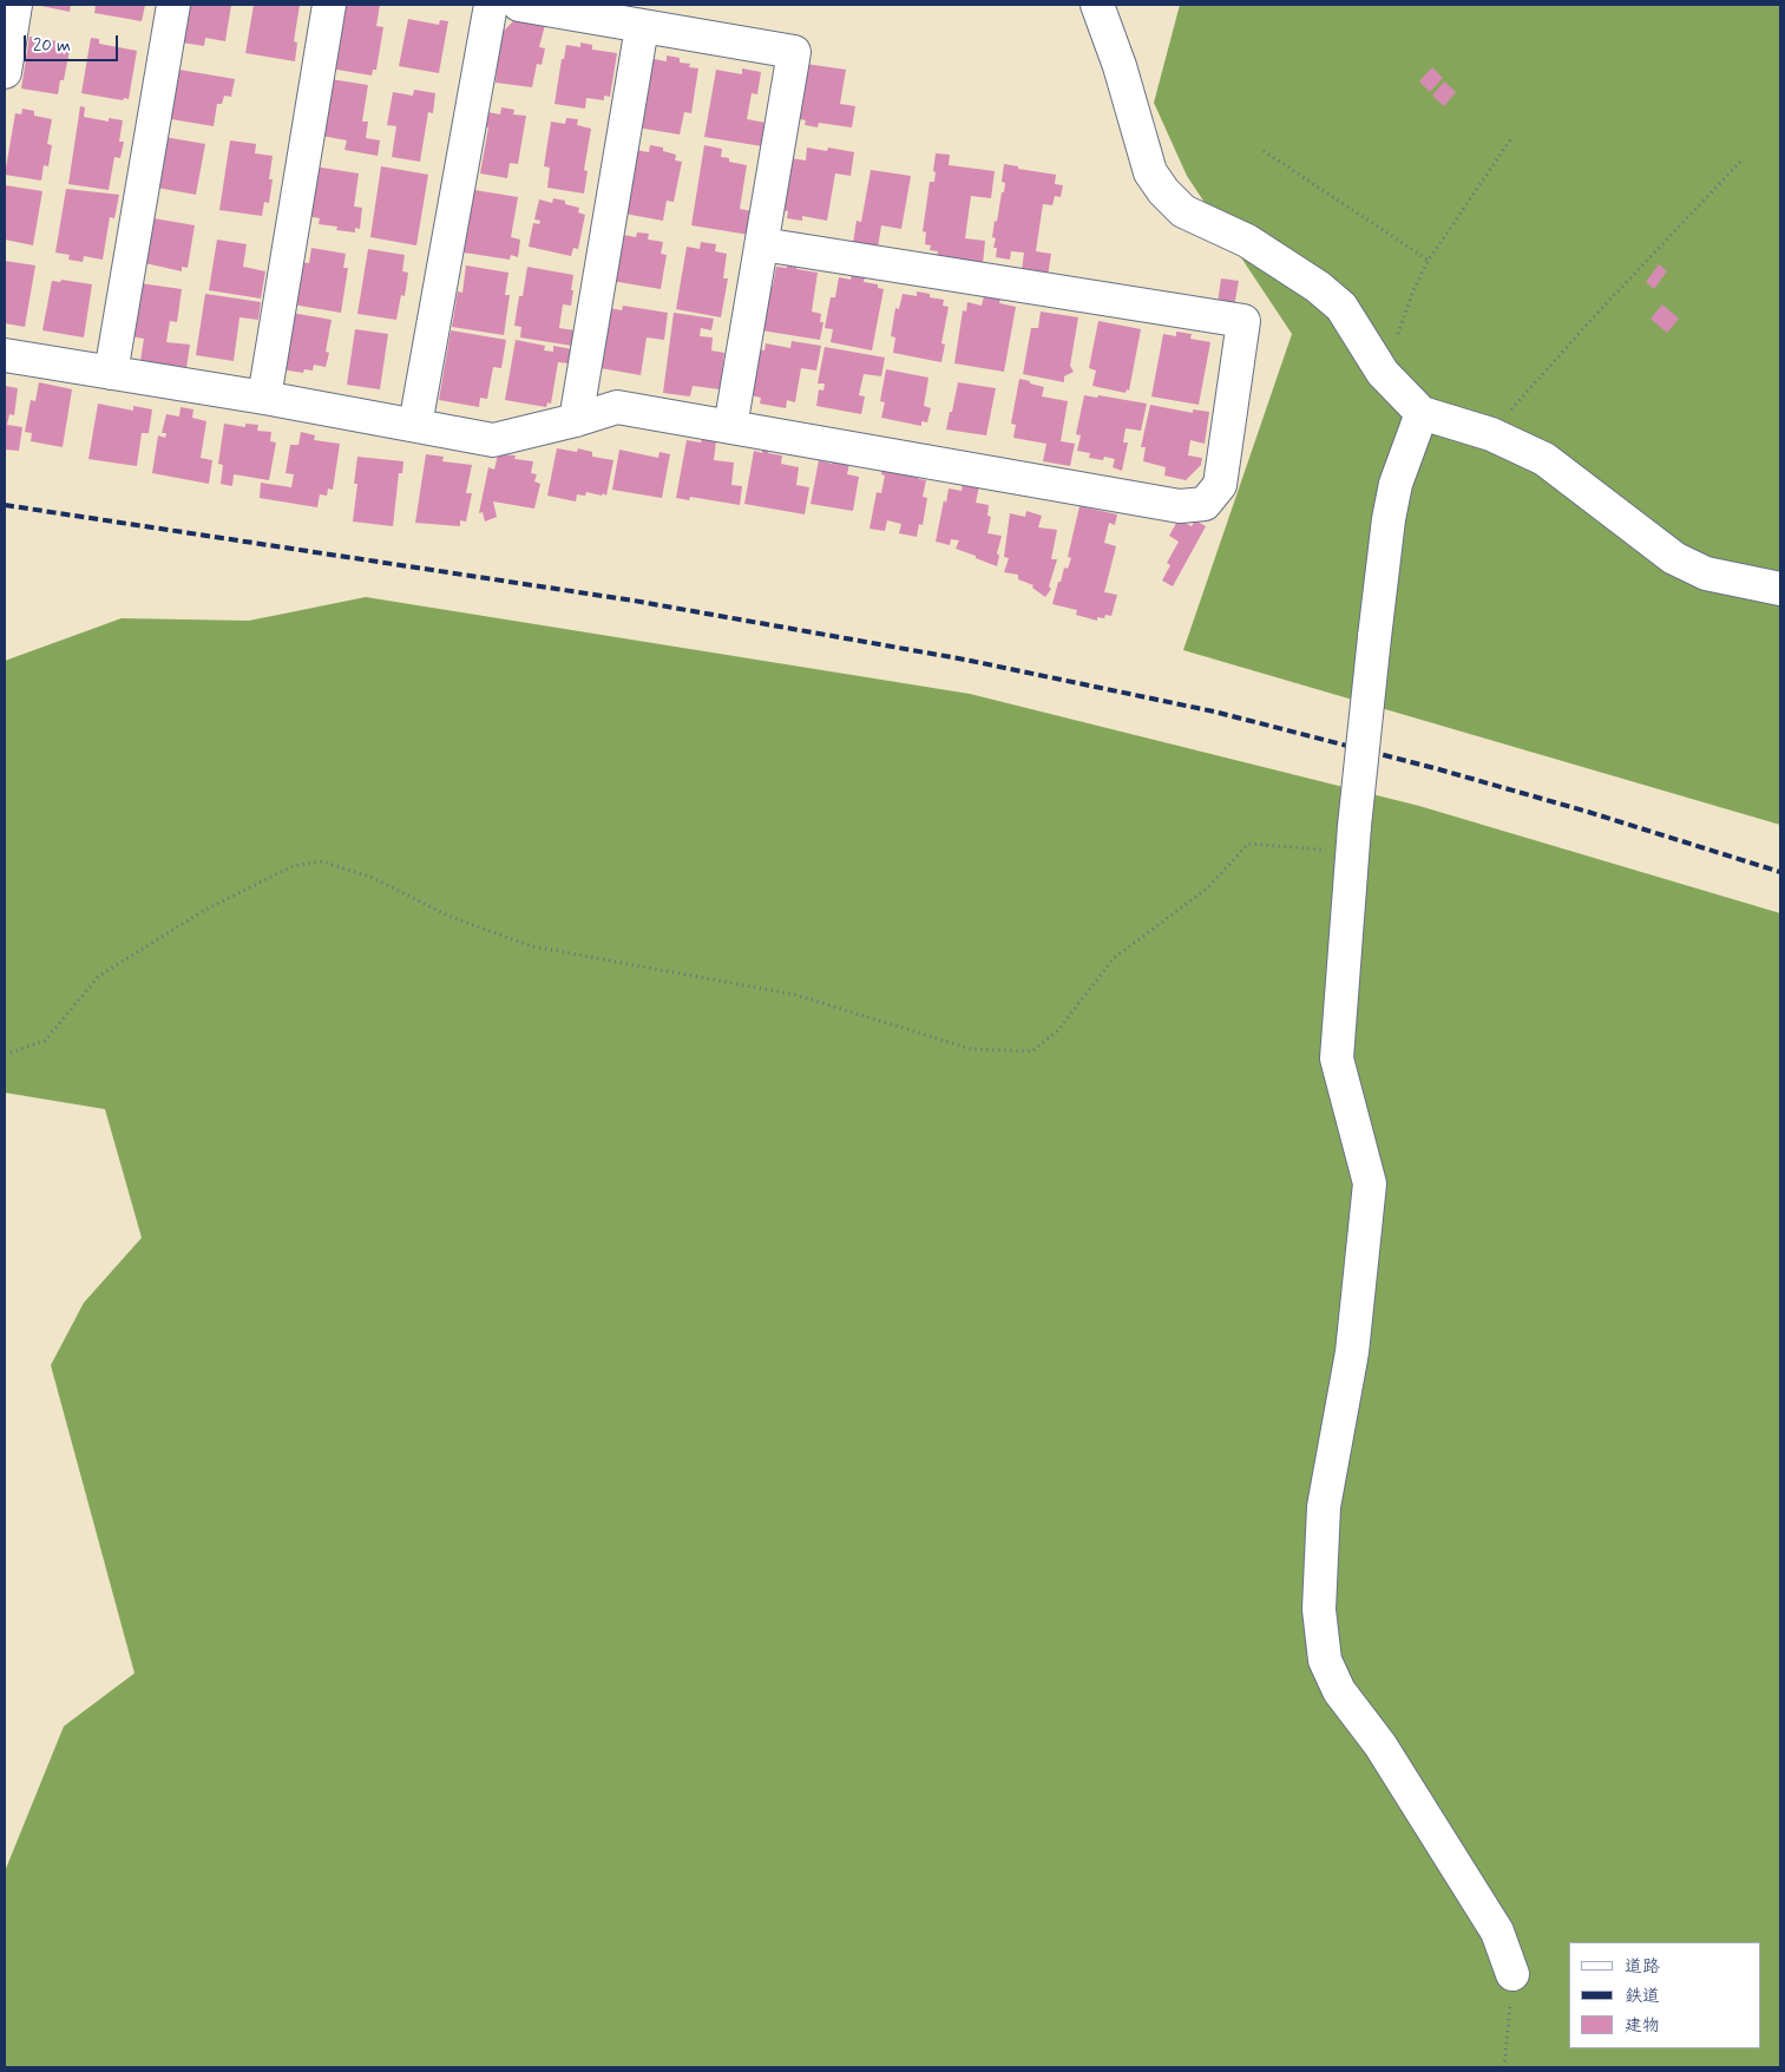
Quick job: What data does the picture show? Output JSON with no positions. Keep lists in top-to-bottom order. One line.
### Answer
{"legend":["道路","鉄道","建物"],"scale_bar":"20 m"}
